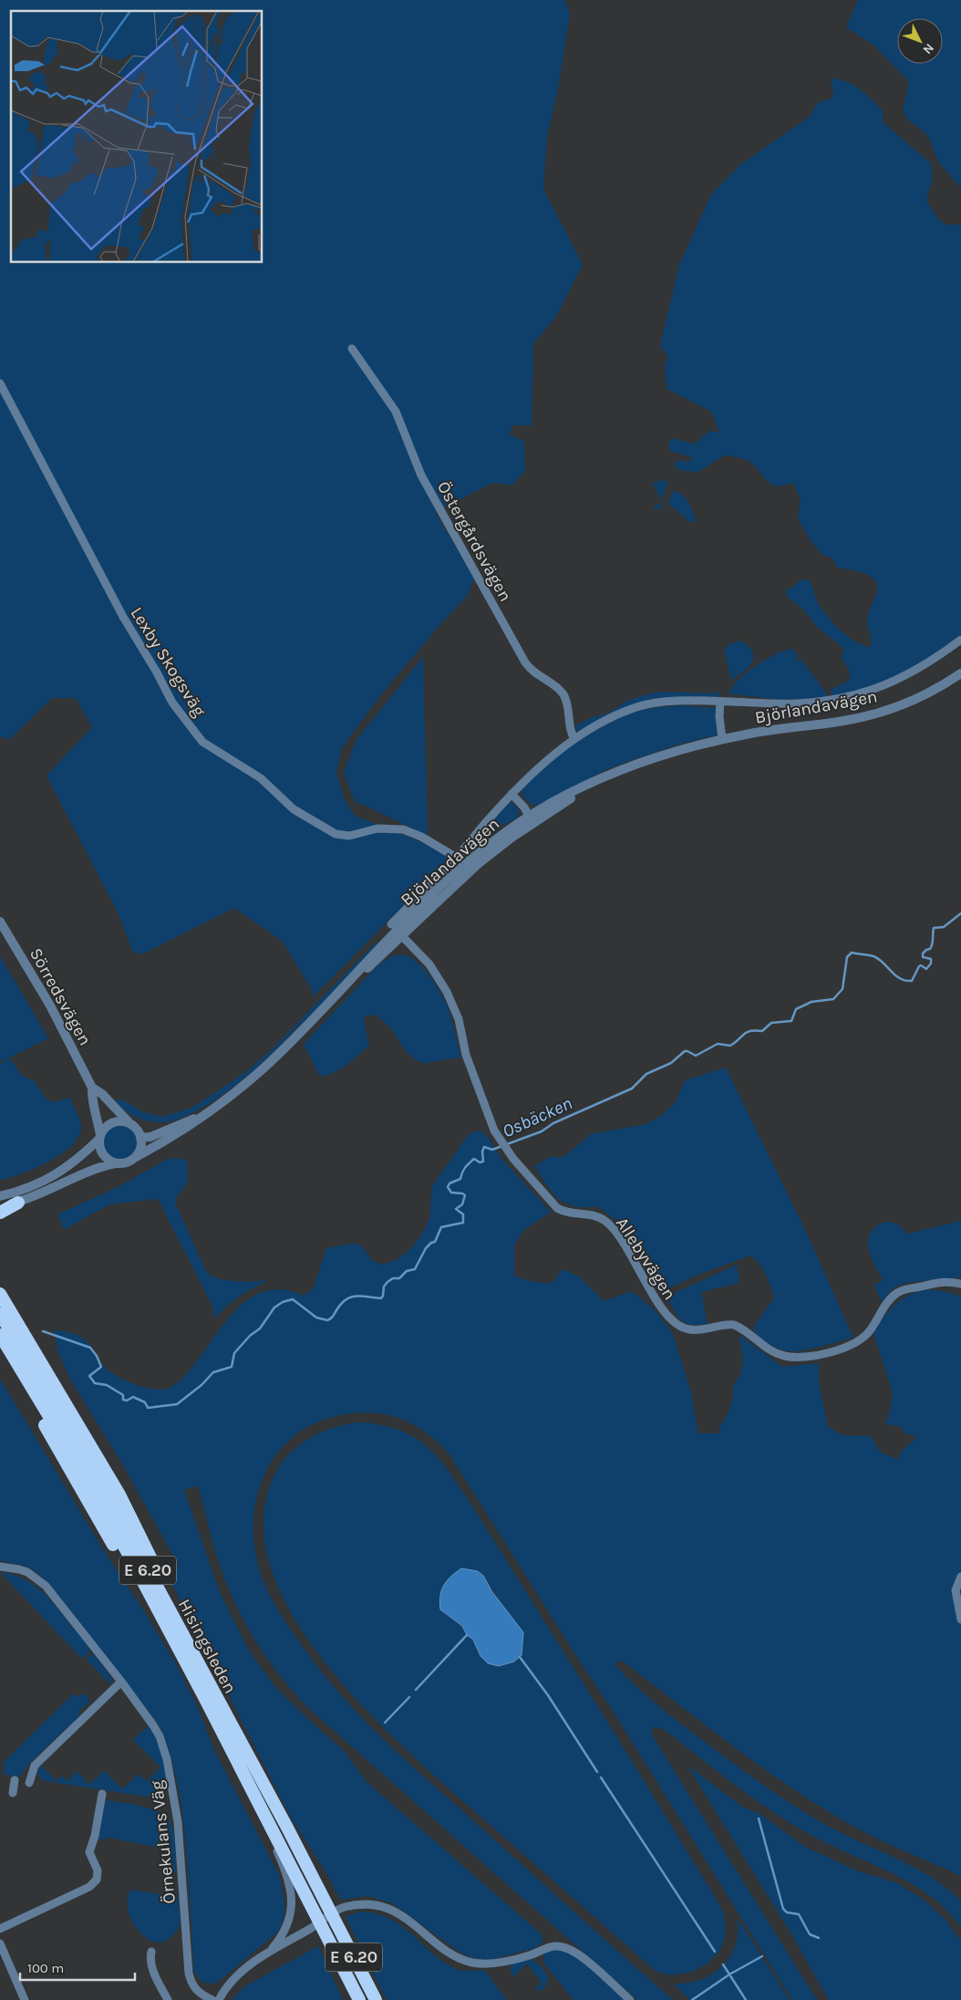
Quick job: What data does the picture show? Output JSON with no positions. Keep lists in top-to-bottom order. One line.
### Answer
{"streets":{"highway":["E 6.20","Hisingsleden"],"street":["Östergårdsvägen","Lexby Skogsväg","Björlandavägen","Sörredsvägen","Allebyvägen","Örnekulans Väg"]},"crossings":[["Östergårdsvägen","Björlandavägen"],["Lexby Skogsväg","Björlandavägen"],["Björlandavägen","Sörredsvägen"],["Björlandavägen","Allebyvägen"]],"water":["Osbäcken"],"scale_bar":"100 m","north":"bottom right"}
